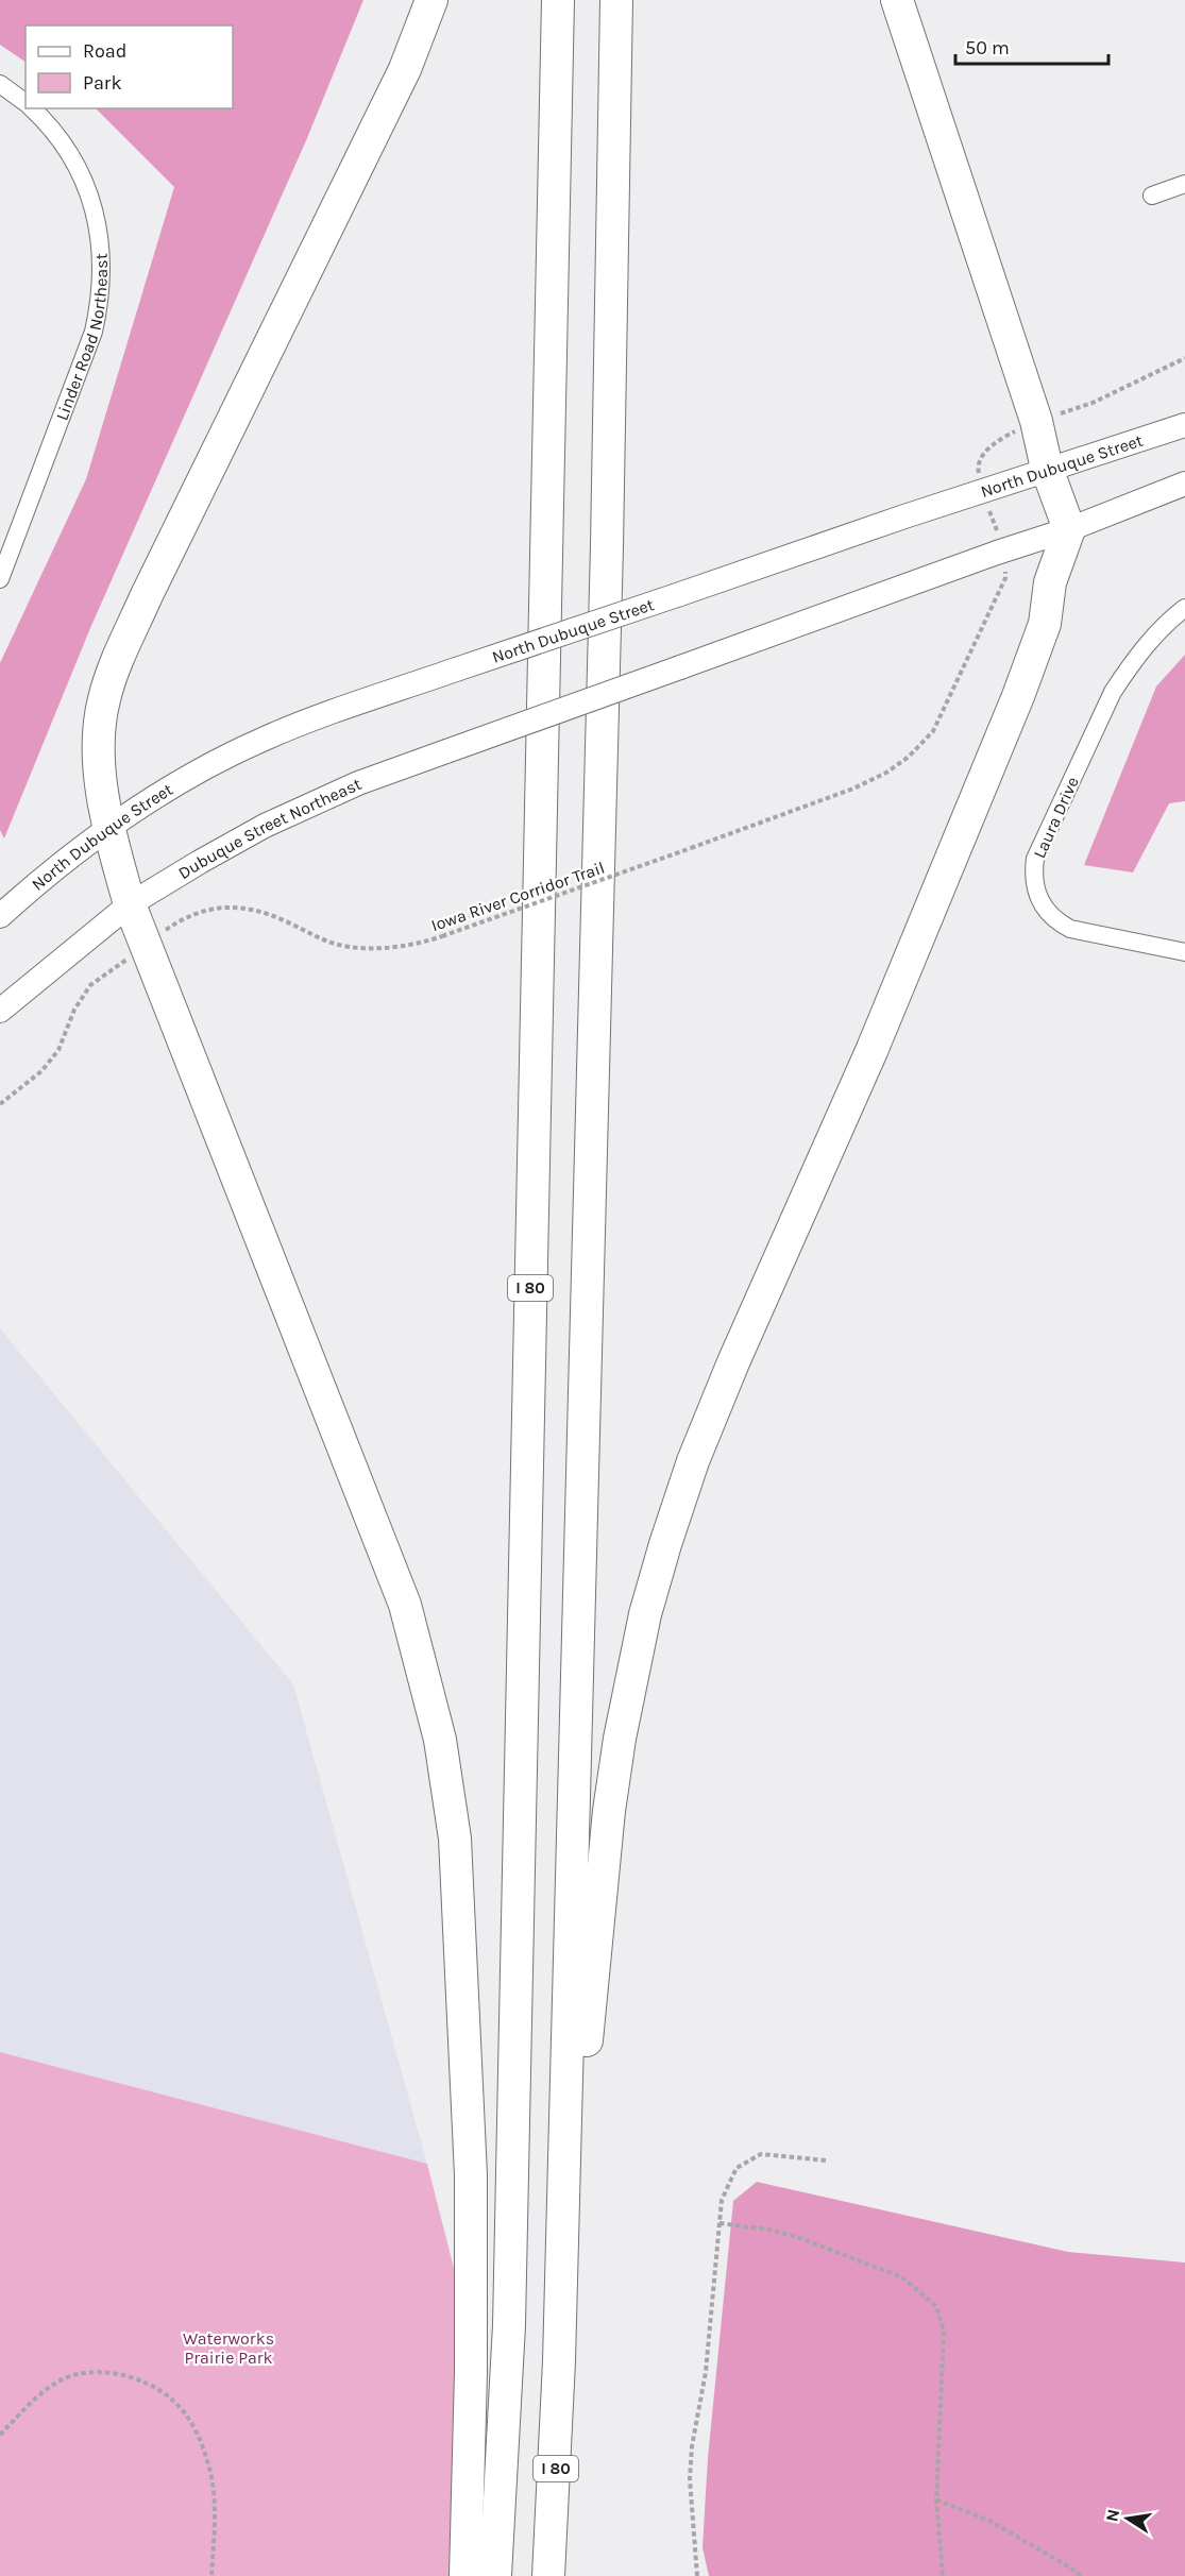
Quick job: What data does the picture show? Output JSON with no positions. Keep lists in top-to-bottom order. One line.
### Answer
{"streets":{"highway":["I 80"],"main road":["North Dubuque Street","Dubuque Street Northeast"],"street":["Linder Road Northeast","Laura Drive"],"path":["Iowa River Corridor Trail"]},"parks":["Waterworks Prairie Park"],"legend":["Road","Park"],"scale_bar":"50 m","north":"left"}
